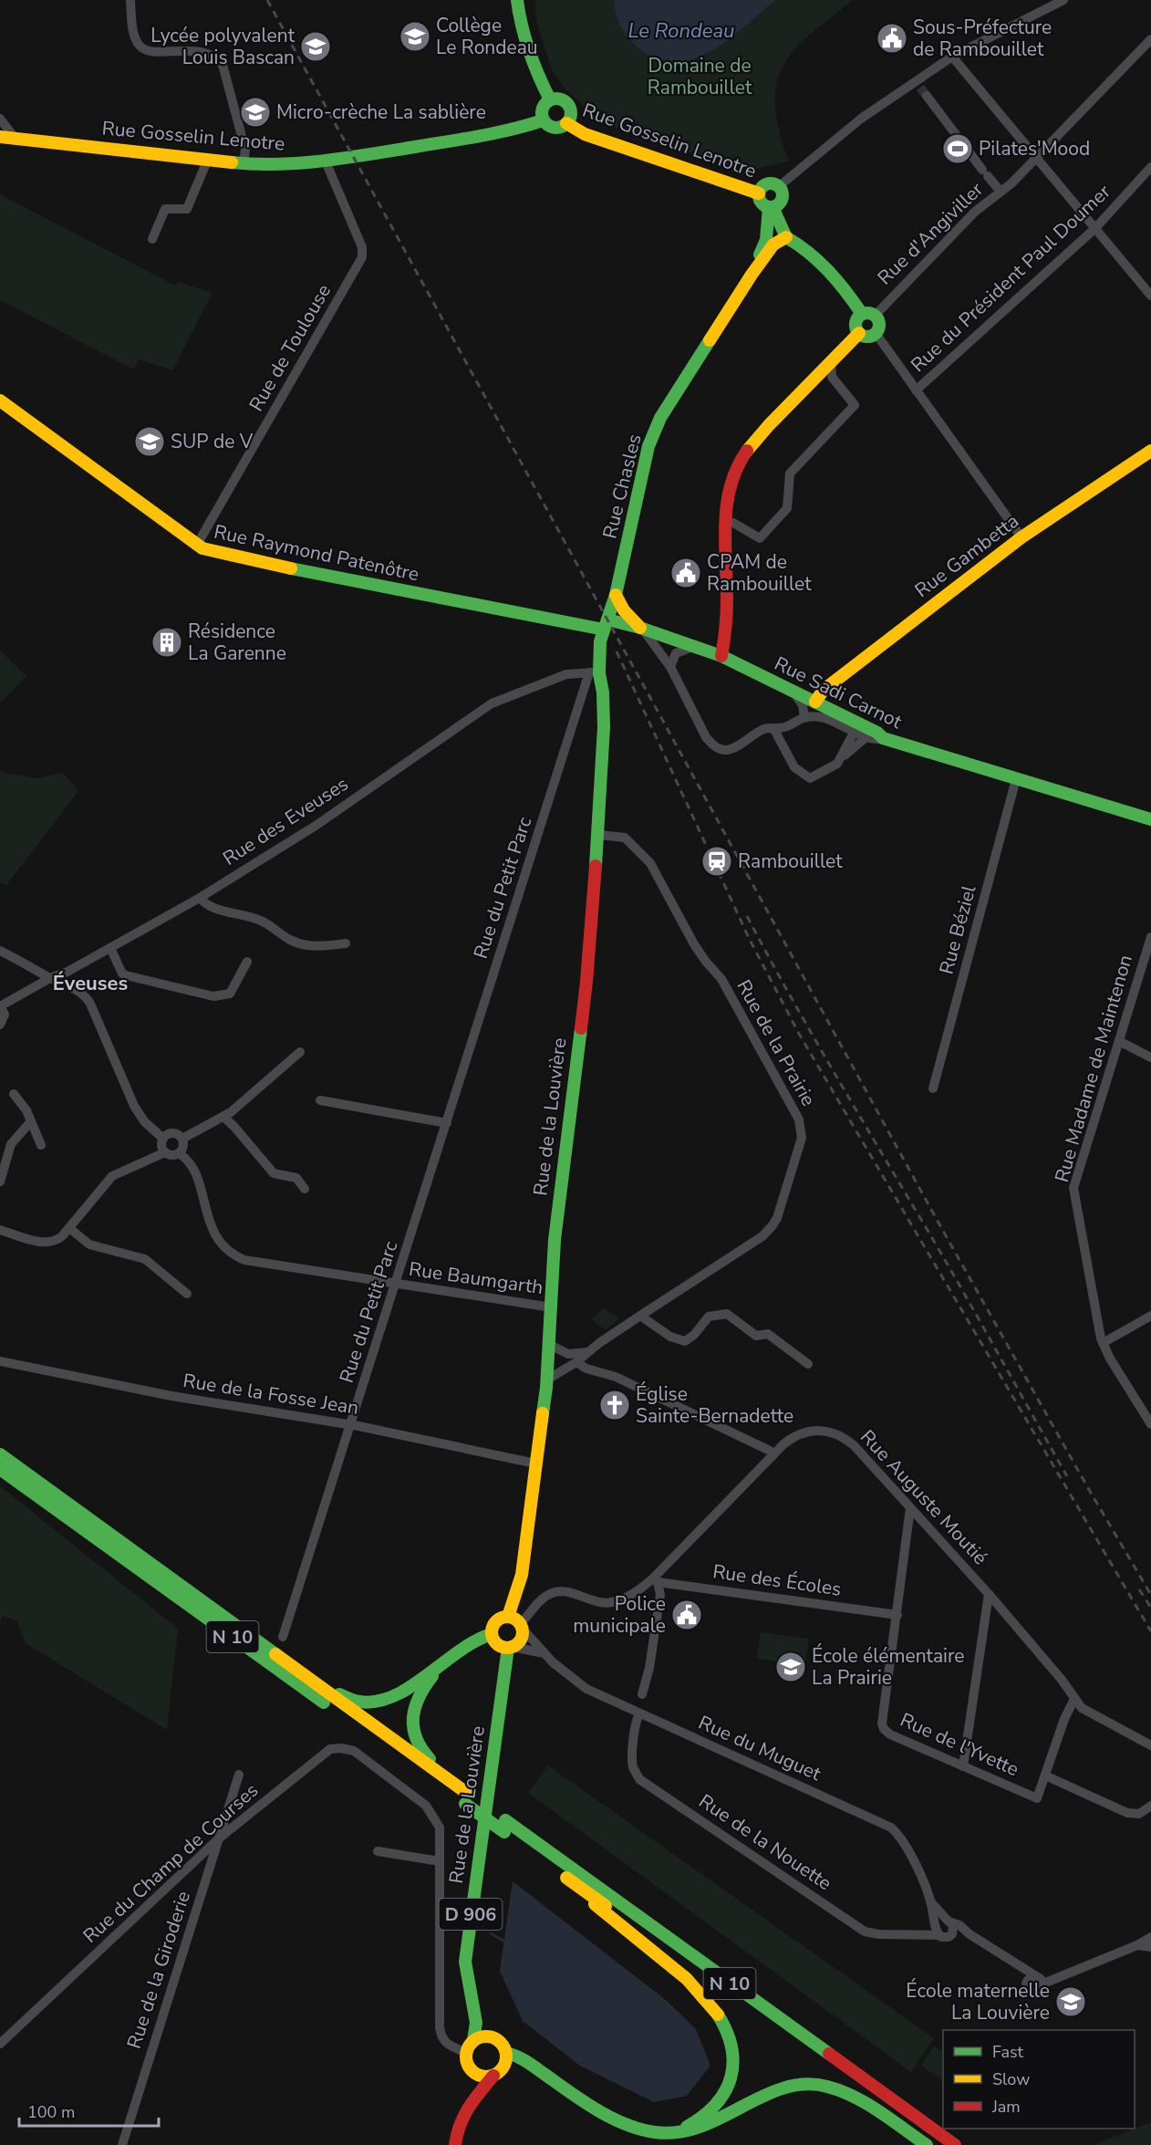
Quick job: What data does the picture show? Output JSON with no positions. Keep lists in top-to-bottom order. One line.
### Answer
{"streets":{"main road":["Rue Gosselin Lenotre","Rue Chasles","Rue Raymond Patenôtre","Rue Gambetta","Rue Sadi Carnot","Rue de la Louvière","N 10","D 906"],"street":["Rue d'Angiviller","Rue du Président Paul Doumer","Rue de Toulouse","Rue des Eveuses","Rue du Petit Parc","Rue Béziel","Rue de la Prairie","Rue Madame de Maintenon","Rue Baumgarth","Rue de la Fosse Jean","Rue Auguste Moutié","Rue des Écoles","Rue de l'Yvette","Rue du Muguet","Rue de la Nouette","Rue du Champ de Courses","Rue de la Giroderie"]},"crossings":[["Rue Gosselin Lenotre","Rue de Toulouse"],["Rue de Toulouse","Rue Raymond Patenôtre"],["Rue Chasles","Rue Raymond Patenôtre"],["Rue Chasles","Rue Sadi Carnot"],["Rue Chasles","Rue de la Louvière"],["Rue Raymond Patenôtre","Rue Sadi Carnot"],["Rue Raymond Patenôtre","Rue de la Louvière"],["Rue Gambetta","Rue Sadi Carnot"],["Rue Sadi Carnot","Rue Béziel"],["Rue Sadi Carnot","Rue de la Louvière"],["Rue des Eveuses","Rue du Petit Parc"],["Rue des Eveuses","Rue de la Louvière"],["Rue du Petit Parc","Rue de la Louvière"],["Rue du Petit Parc","Rue Baumgarth"],["Rue du Petit Parc","Rue de la Fosse Jean"],["Rue de la Prairie","Rue de la Louvière"],["Rue de la Louvière","Rue Baumgarth"],["Rue de la Louvière","Rue de la Fosse Jean"],["Rue de la Louvière","Rue Auguste Moutié"],["Rue de la Louvière","Rue du Muguet"],["Rue de la Louvière","Rue du Champ de Courses"],["Rue Auguste Moutié","Rue des Écoles"],["Rue Auguste Moutié","Rue de l'Yvette"],["Rue Auguste Moutié","Rue du Muguet"],["Rue des Écoles","Rue de l'Yvette"],["Rue du Muguet","Rue de la Nouette"],["Rue du Champ de Courses","Rue de la Giroderie"]],"districts":["Éveuses"],"water":["Le Rondeau"],"parks":["Domaine de Rambouillet"],"places":{"school or university":["Collège Le Rondeau","Lycée polyvalent Louis Bascan","Micro-crèche La sablière","SUP de V","École élémentaire La Prairie","École maternelle La Louvière"],"public building":["Sous-Préfecture de Rambouillet","CPAM de Rambouillet","Police municipale"],"sports":["Pilates'Mood"],"building":["Résidence La Garenne"],"station":["Rambouillet"],"church":["Église Sainte-Bernadette"]},"legend":["Fast","Slow","Jam"],"scale_bar":"100 m"}
